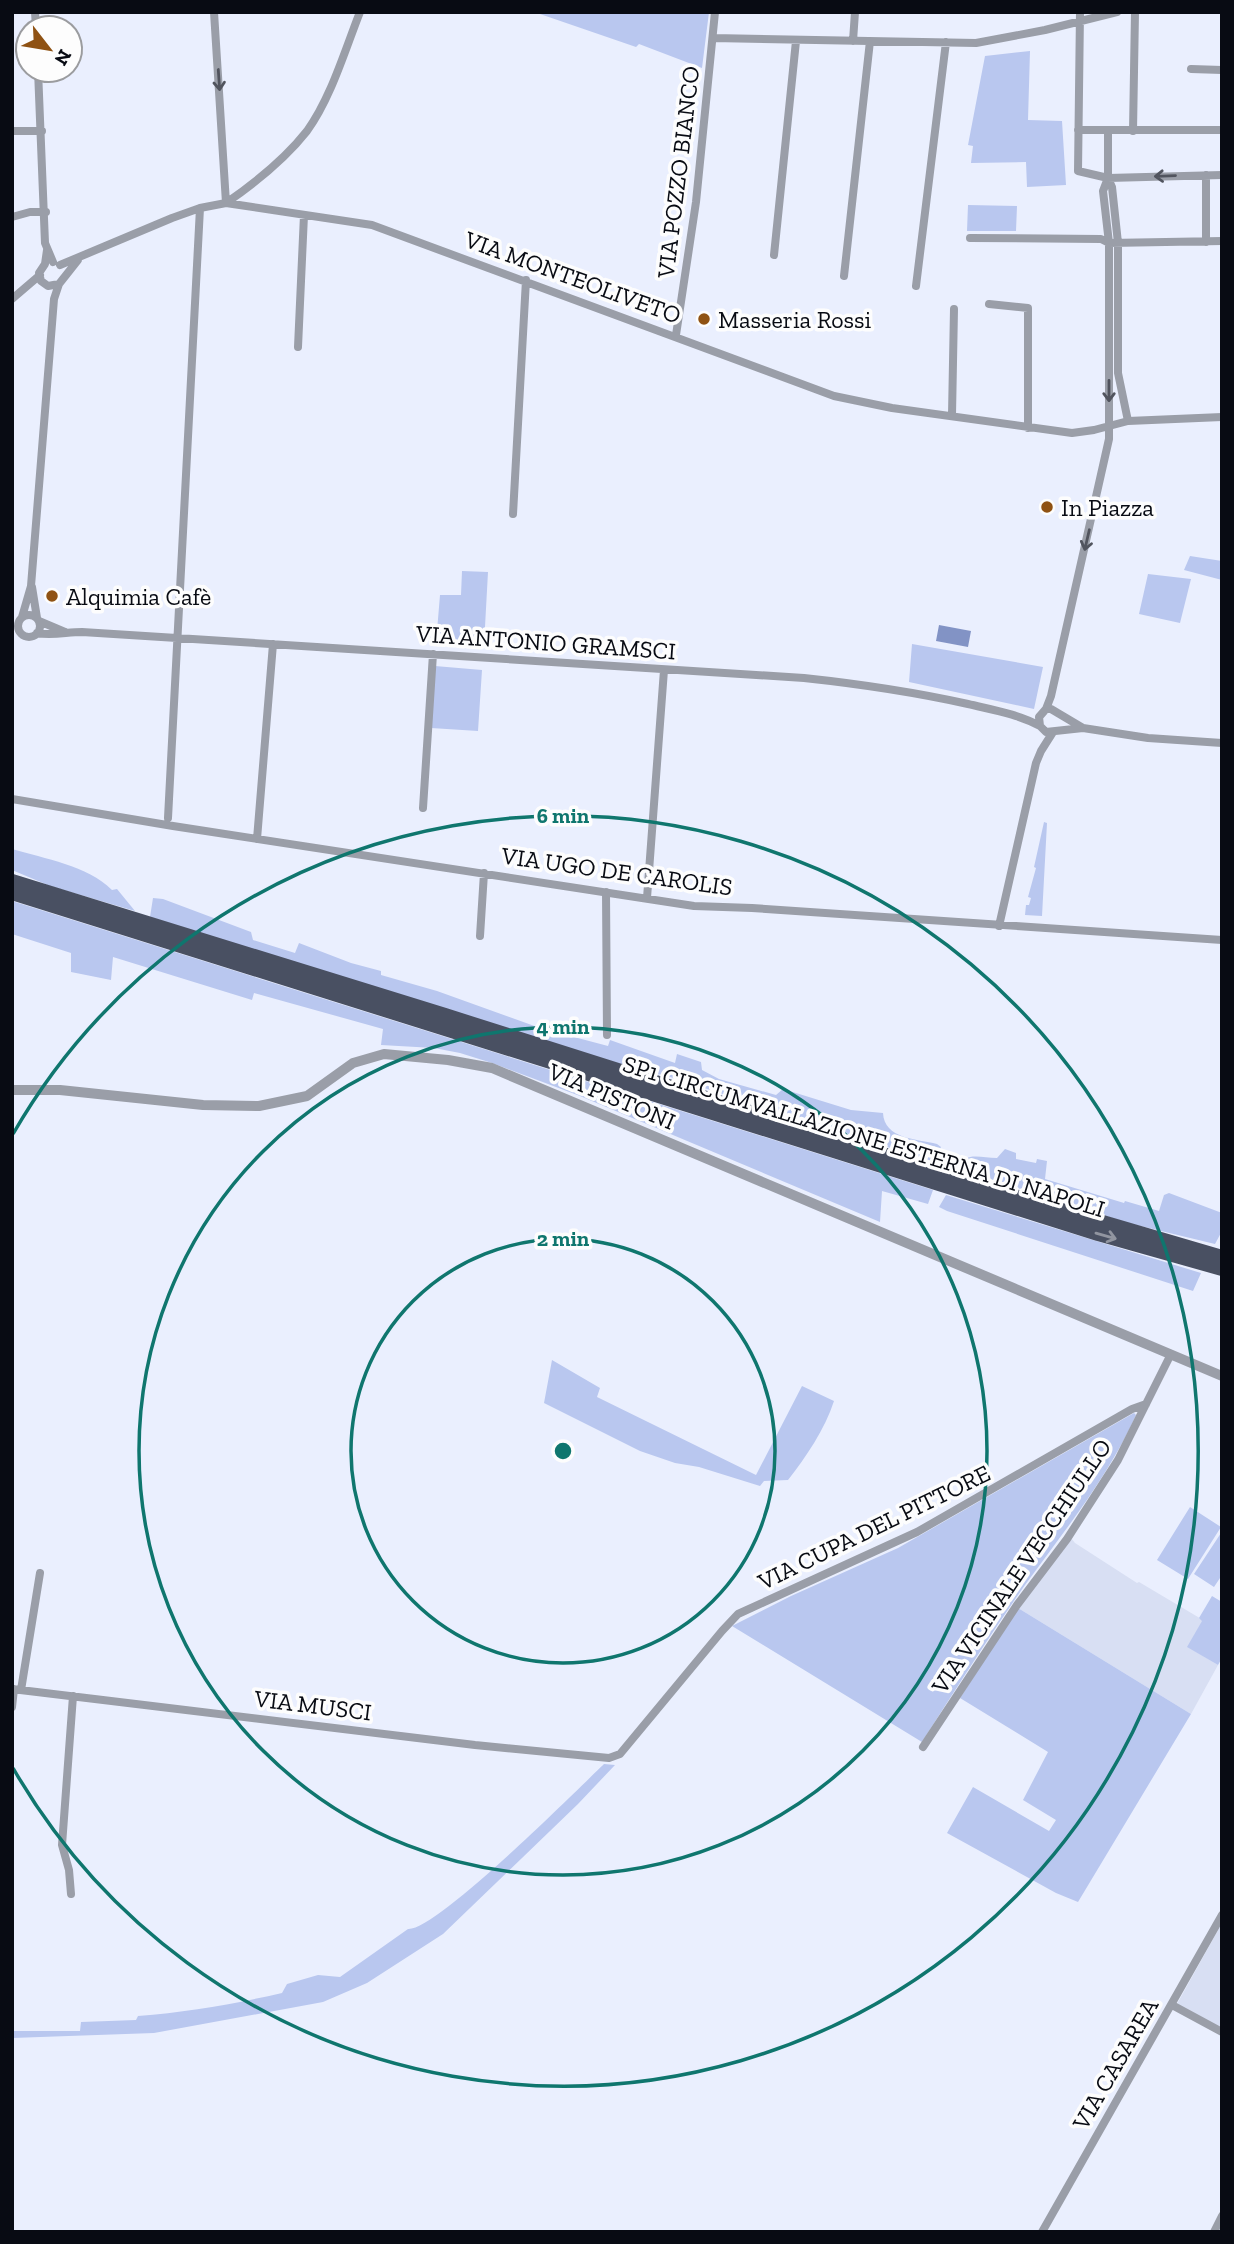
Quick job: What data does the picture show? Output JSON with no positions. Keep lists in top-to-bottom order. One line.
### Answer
{"streets":{"highway":["SP1 CIRCUMVALLAZIONE ESTERNA DI NAPOLI"],"street":["VIA POZZO BIANCO","VIA MONTEOLIVETO","VIA ANTONIO GRAMSCI","VIA UGO DE CAROLIS","VIA PISTONI","VIA CUPA DEL PITTORE","VIA VICINALE VECCHIULLO","VIA MUSCI","VIA CASAREA"]},"crossings":[["VIA POZZO BIANCO","VIA MONTEOLIVETO"],["VIA CUPA DEL PITTORE","VIA VICINALE VECCHIULLO"],["VIA CUPA DEL PITTORE","VIA MUSCI"]],"places":["Masseria Rossi","In Piazza","Alquimia Cafè"],"north":"bottom right","rings":["6 min","4 min","2 min"]}
